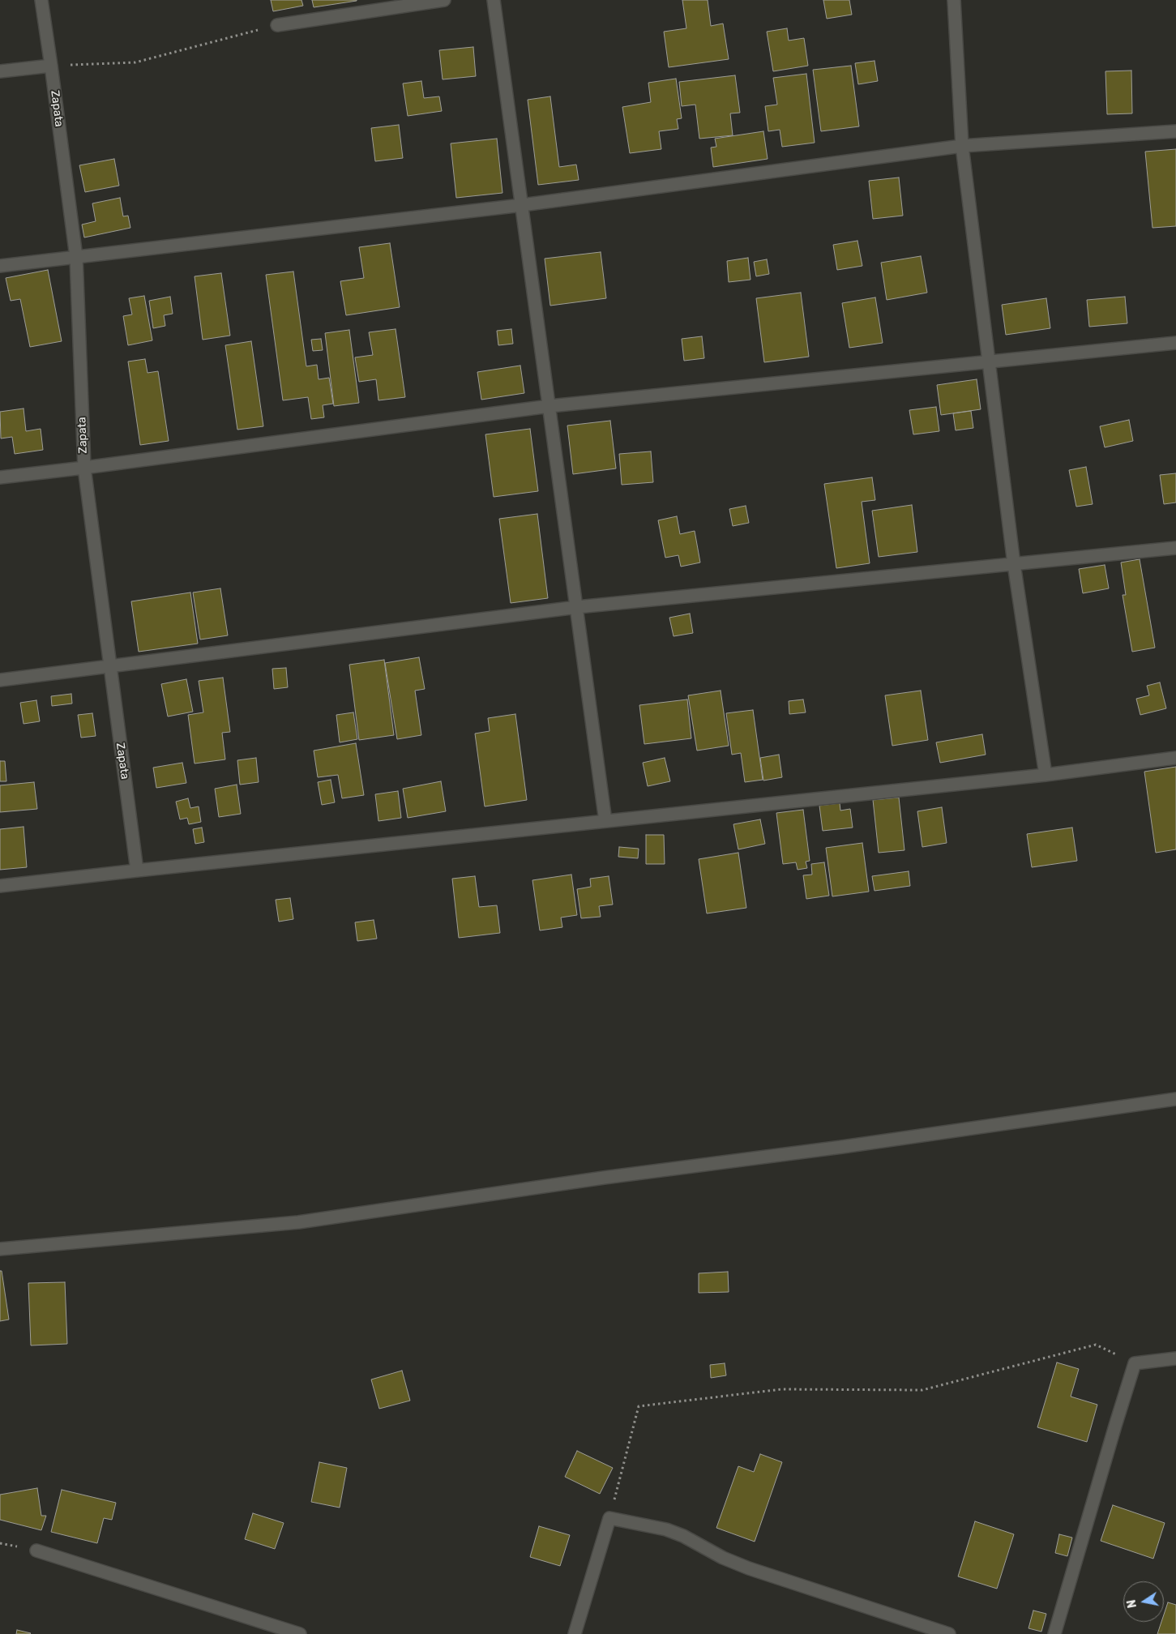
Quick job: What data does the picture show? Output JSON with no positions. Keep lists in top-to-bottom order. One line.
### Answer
{"streets":{"street":["Zapata"]},"north":"left"}
